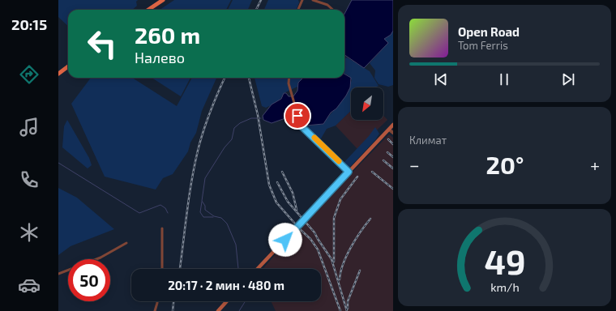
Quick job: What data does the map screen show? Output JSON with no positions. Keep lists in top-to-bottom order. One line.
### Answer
{"north":"bottom left","page":{"tabs":"20:15","turn":["260 m","Налево"],"song":["Open Road","Tom Ferris"],"tile":"Климат","heat":["−","20°","+"],"limit":"50","trip":"20:17 · 2 мин · 480 m","gauge":["49","km/h"]}}
